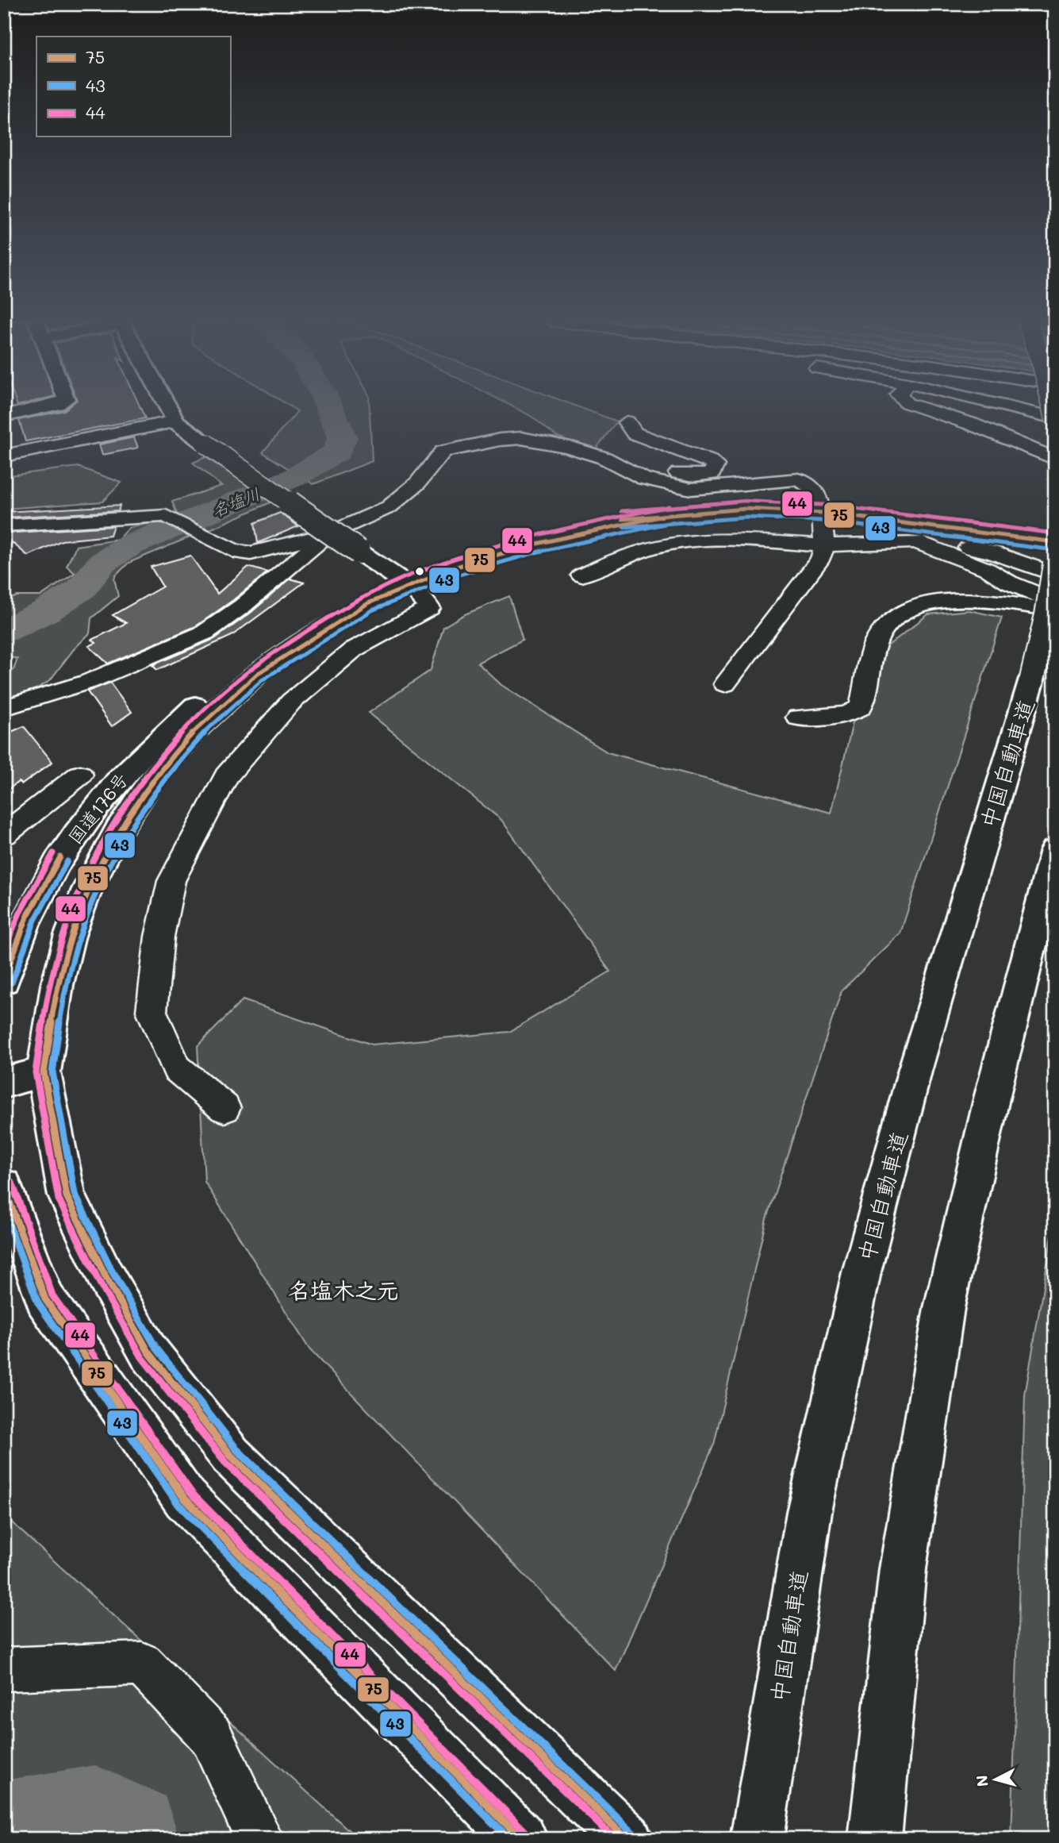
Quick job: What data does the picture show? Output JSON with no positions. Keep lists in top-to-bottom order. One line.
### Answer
{"streets":{"main road":["中国自動車道","国道176号"]},"districts":["名塩木之元"],"water":["名塩川"],"lines":["transit line 44","transit line 75","transit line 43"],"legend":["75","43","44"],"north":"left"}
